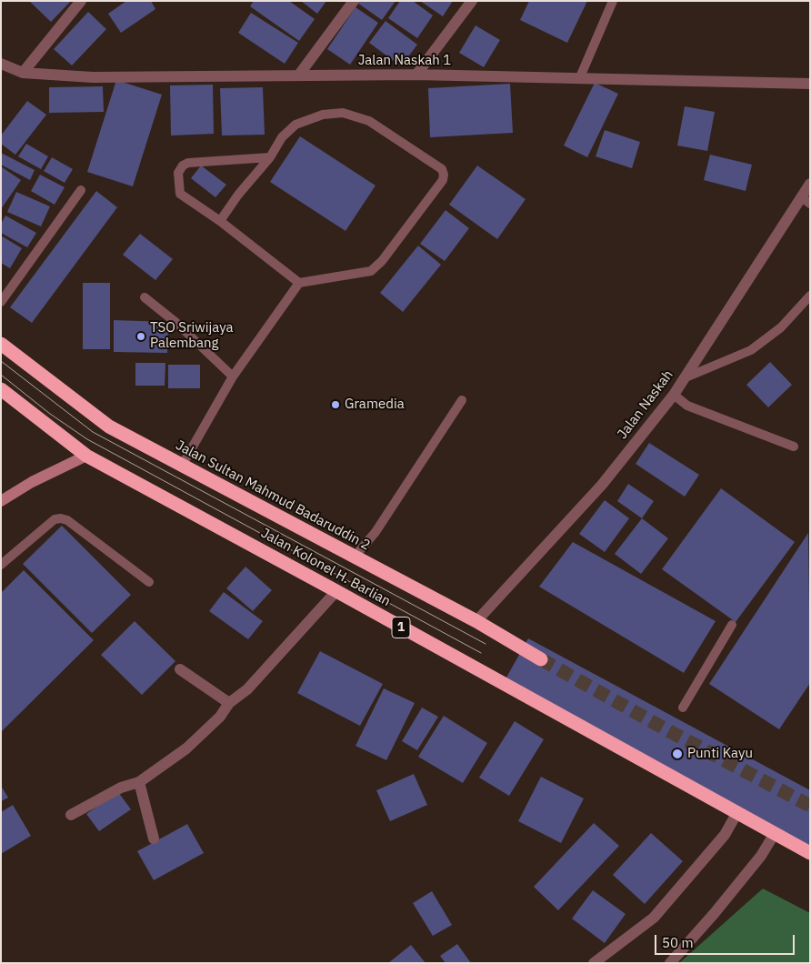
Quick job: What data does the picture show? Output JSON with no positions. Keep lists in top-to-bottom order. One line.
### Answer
{"streets":{"highway":["Jalan Sultan Mahmud Badaruddin 2","Jalan Kolonel H. Barlian","1"],"street":["Jalan Naskah 1","Jalan Naskah"]},"crossings":[["Jalan Naskah","Jalan Sultan Mahmud Badaruddin 2"]],"places":["TSO Sriwijaya Palembang","Gramedia","Punti Kayu"],"scale_bar":"50 m"}
